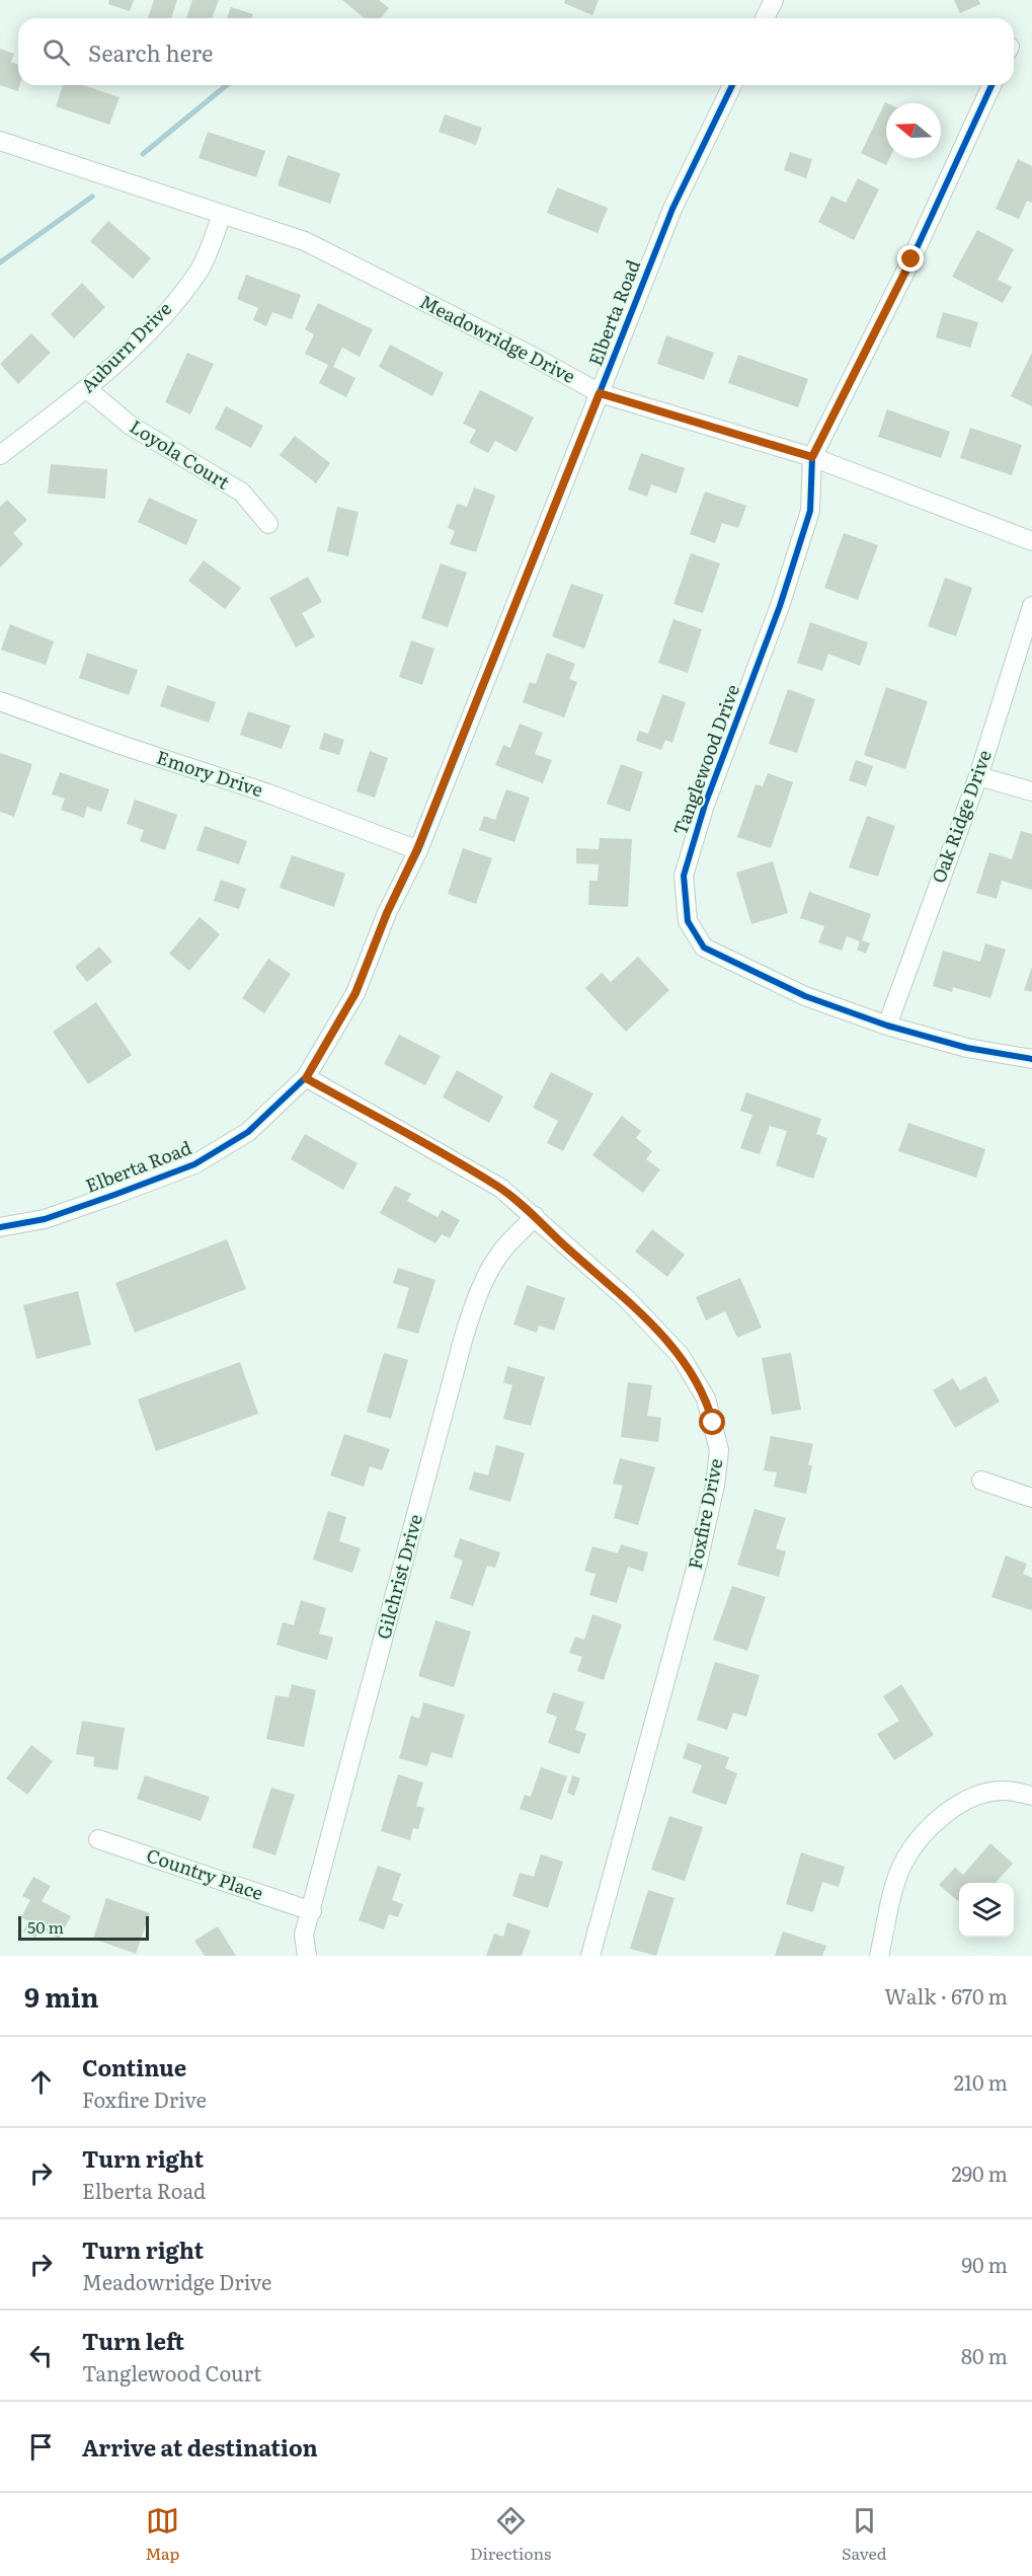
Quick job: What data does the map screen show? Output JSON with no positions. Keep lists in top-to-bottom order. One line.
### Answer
{"streets":{"street":["Elberta Road","Meadowridge Drive","Auburn Drive","Loyola Court","Tanglewood Drive","Emory Drive","Oak Ridge Drive","Foxfire Drive","Gilchrist Drive","Country Place"]},"crossings":[["Elberta Road","Meadowridge Drive"],["Elberta Road","Emory Drive"],["Elberta Road","Foxfire Drive"],["Meadowridge Drive","Auburn Drive"],["Meadowridge Drive","Tanglewood Drive"],["Auburn Drive","Loyola Court"],["Tanglewood Drive","Oak Ridge Drive"],["Foxfire Drive","Gilchrist Drive"],["Gilchrist Drive","Country Place"]],"scale_bar":"50 m","north":"left","page":{"search":"Search here","scale":"50 m","heading":["9 min","Walk · 670 m"],"list":[["Continue","Foxfire Drive","210 m"],["Turn right","Elberta Road","290 m"],["Turn right","Meadowridge Drive","90 m"],["Turn left","Tanglewood Court","80 m"],"Arrive at destination"],"nav":["Map","Directions","Saved"]}}
